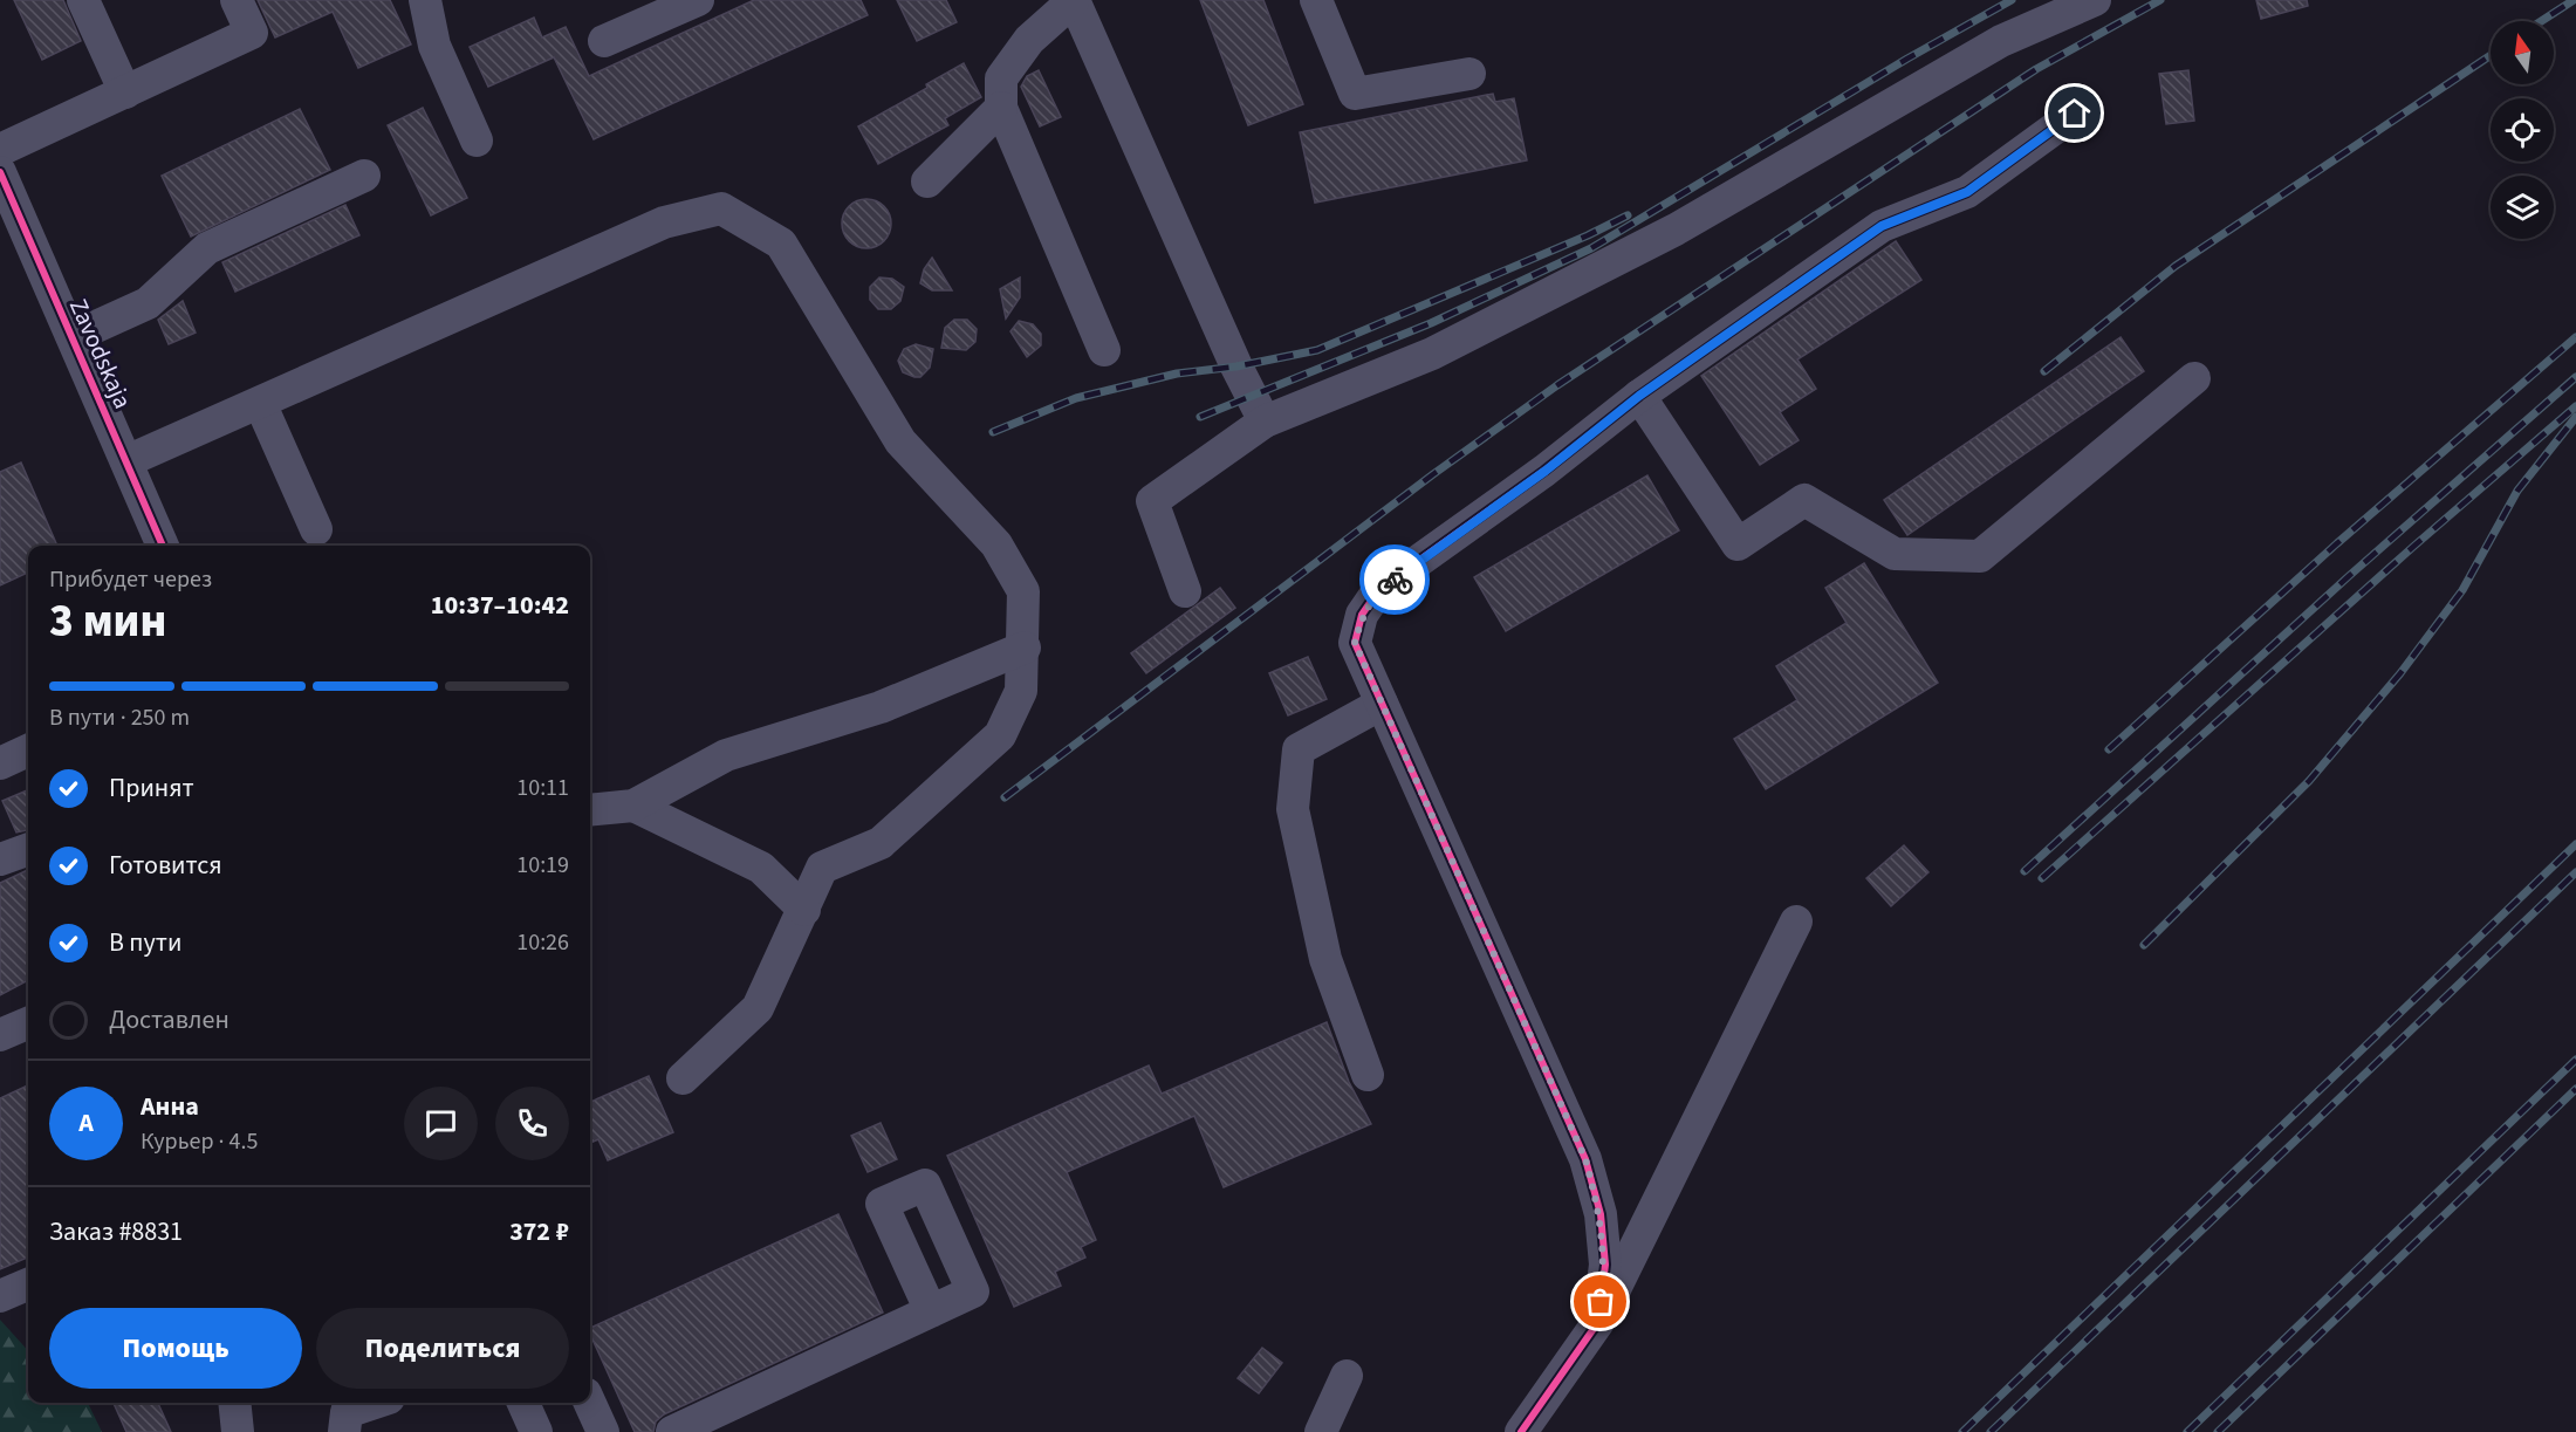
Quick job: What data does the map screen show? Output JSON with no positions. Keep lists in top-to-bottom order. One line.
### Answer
{"streets":{"street":["Zavodskaja"]},"north":"top","page":{"heading":["3 мин","Прибудет через","10:37–10:42"],"panel":["Анна","Курьер · 4.5","Заказ #8831","372 ₽"],"bar":"В пути · 250 m","list":[["Принят","10:11"],["Готовится","10:19"],["В пути","10:26"],"Доставлен"],"round":"А","buttons":["Помощь","Поделиться"]}}
